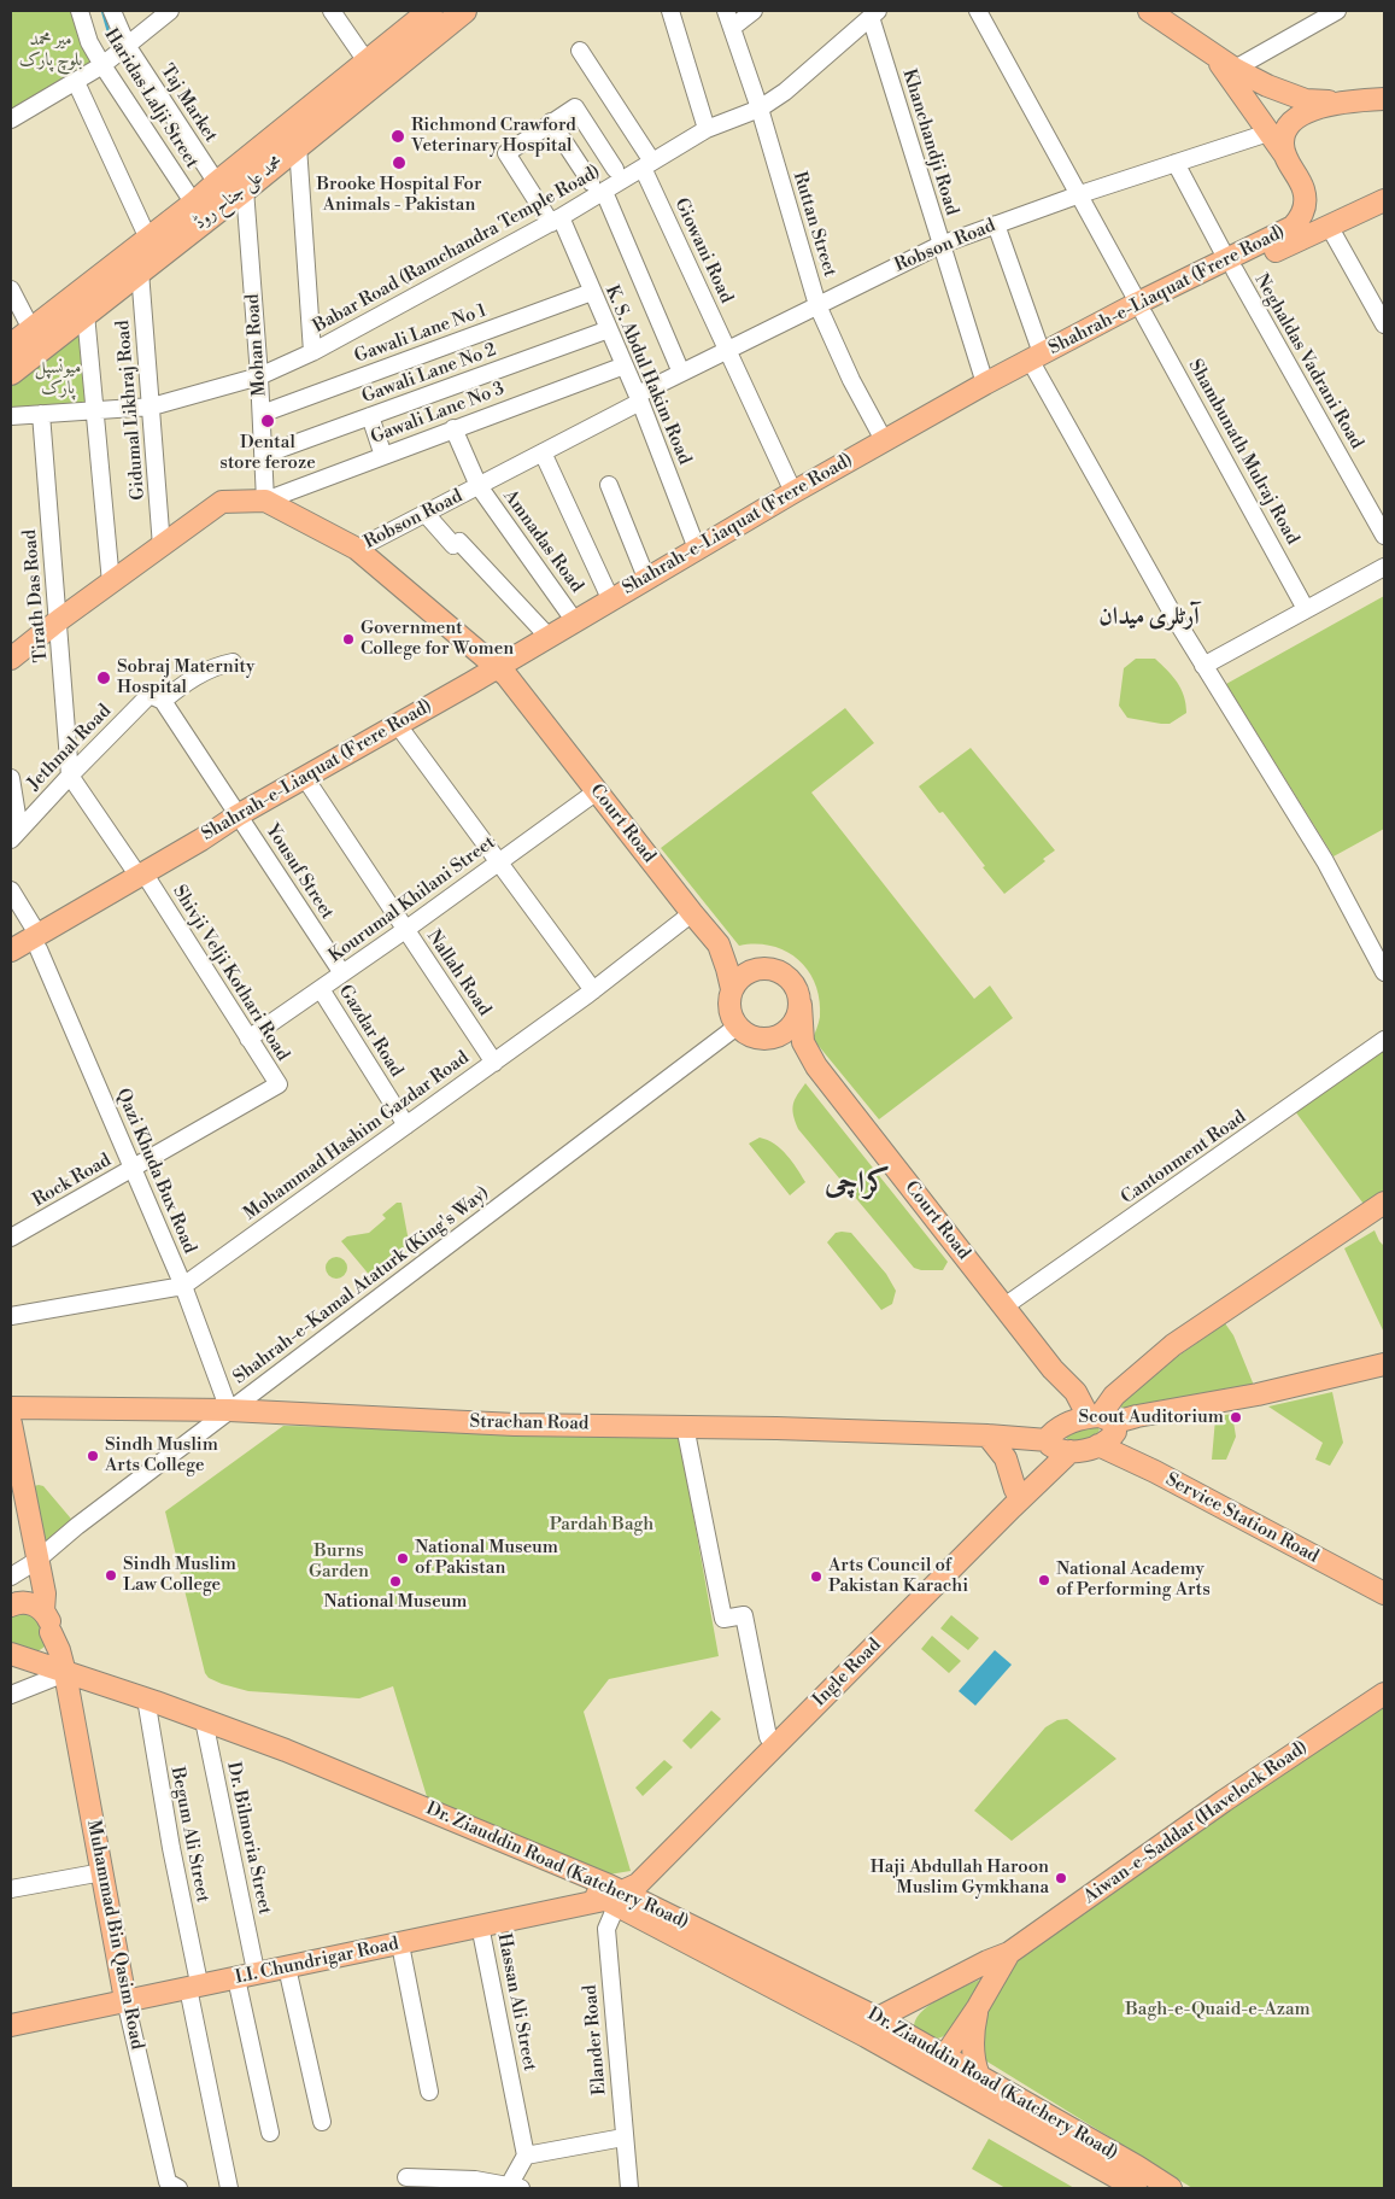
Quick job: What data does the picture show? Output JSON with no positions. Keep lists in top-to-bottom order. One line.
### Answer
{"streets":{"highway":["محمد علی جناح روڈ"],"main road":["Robson Road","Shahrah-e-Liaquat (Frere Road)","Court Road","Strachan Road","Service Station Road","Ingle Road","Aiwan-e-Saddar (Havelock Road)","Dr. Ziauddin Road (Katchery Road)","Muhammad Bin Qasim Road","I.I. Chundrigar Road"],"street":["Haridas Lalji Street","Taj Market","Khanchandji Road","Ruttan Street","Babar Road (Ramchandra Temple Road)","Giowani Road","Gawali Lane No 1","Mohan Road","Neghaldas Vadrani Road","Gawali Lane No 2","K. S. Abdul Hakim Road","Gidumal Likhraj Road","Gawali Lane No 3","Shambunath Mulraj Road","Amnadas Road","Tirath Das Road","Jethmal Road","Yousuf Street","Kourumal Khilani Street","Shivji Velji Kothari Road","Nallah Road","Gazdar Road","Mohammad Hashim Gazdar Road","Cantonment Road","Qazi Khuda Bux Road","Rock Road","Shahrah-e-Kamal Ataturk (King's Way)","Begum Ali Street","Dr. Bilmoria Street","Hassan Ali Street","Elander Road"]},"crossings":[["Haridas Lalji Street","محمد علی جناح روڈ"],["Taj Market","محمد علی جناح روڈ"],["Khanchandji Road","Robson Road"],["Khanchandji Road","Babar Road (Ramchandra Temple Road)"],["Khanchandji Road","Shahrah-e-Liaquat (Frere Road)"],["محمد علی جناح روڈ","Mohan Road"],["محمد علی جناح روڈ","Gidumal Likhraj Road"],["Ruttan Street","Robson Road"],["Ruttan Street","Babar Road (Ramchandra Temple Road)"],["Ruttan Street","Shahrah-e-Liaquat (Frere Road)"],["Robson Road","Giowani Road"],["Robson Road","Mohan Road"],["Robson Road","Neghaldas Vadrani Road"],["Robson Road","K. S. Abdul Hakim Road"],["Robson Road","Gidumal Likhraj Road"],["Robson Road","Gawali Lane No 3"],["Robson Road","Shambunath Mulraj Road"],["Robson Road","Amnadas Road"],["Robson Road","Tirath Das Road"],["Babar Road (Ramchandra Temple Road)","Giowani Road"],["Babar Road (Ramchandra Temple Road)","Mohan Road"],["Babar Road (Ramchandra Temple Road)","K. S. Abdul Hakim Road"],["Babar Road (Ramchandra Temple Road)","Gidumal Likhraj Road"],["Babar Road (Ramchandra Temple Road)","Tirath Das Road"],["Giowani Road","Shahrah-e-Liaquat (Frere Road)"],["Shahrah-e-Liaquat (Frere Road)","Neghaldas Vadrani Road"],["Shahrah-e-Liaquat (Frere Road)","K. S. Abdul Hakim Road"],["Shahrah-e-Liaquat (Frere Road)","Shambunath Mulraj Road"],["Shahrah-e-Liaquat (Frere Road)","Amnadas Road"],["Shahrah-e-Liaquat (Frere Road)","Court Road"],["Shahrah-e-Liaquat (Frere Road)","Yousuf Street"],["Shahrah-e-Liaquat (Frere Road)","Shivji Velji Kothari Road"],["Shahrah-e-Liaquat (Frere Road)","Nallah Road"],["Shahrah-e-Liaquat (Frere Road)","Qazi Khuda Bux Road"],["Gawali Lane No 1","Mohan Road"],["Gawali Lane No 1","K. S. Abdul Hakim Road"],["Mohan Road","Gawali Lane No 2"],["Mohan Road","Gawali Lane No 3"],["Gawali Lane No 2","K. S. Abdul Hakim Road"],["K. S. Abdul Hakim Road","Gawali Lane No 3"],["Gawali Lane No 3","Amnadas Road"],["Tirath Das Road","Jethmal Road"],["Tirath Das Road","Shivji Velji Kothari Road"],["Jethmal Road","Yousuf Street"],["Jethmal Road","Shivji Velji Kothari Road"],["Court Road","Kourumal Khilani Street"],["Court Road","Mohammad Hashim Gazdar Road"],["Court Road","Cantonment Road"],["Court Road","Shahrah-e-Kamal Ataturk (King's Way)"],["Court Road","Strachan Road"],["Court Road","Service Station Road"],["Yousuf Street","Kourumal Khilani Street"],["Kourumal Khilani Street","Shivji Velji Kothari Road"],["Kourumal Khilani Street","Nallah Road"],["Kourumal Khilani Street","Gazdar Road"],["Shivji Velji Kothari Road","Rock Road"],["Nallah Road","Mohammad Hashim Gazdar Road"],["Gazdar Road","Mohammad Hashim Gazdar Road"],["Mohammad Hashim Gazdar Road","Qazi Khuda Bux Road"],["Qazi Khuda Bux Road","Rock Road"],["Qazi Khuda Bux Road","Shahrah-e-Kamal Ataturk (King's Way)"],["Qazi Khuda Bux Road","Strachan Road"],["Shahrah-e-Kamal Ataturk (King's Way)","Strachan Road"],["Strachan Road","Service Station Road"],["Strachan Road","Ingle Road"],["Ingle Road","Dr. Ziauddin Road (Katchery Road)"],["Ingle Road","I.I. Chundrigar Road"],["Ingle Road","Elander Road"],["Aiwan-e-Saddar (Havelock Road)","Dr. Ziauddin Road (Katchery Road)"],["Begum Ali Street","Dr. Ziauddin Road (Katchery Road)"],["Begum Ali Street","I.I. Chundrigar Road"],["Dr. Bilmoria Street","Dr. Ziauddin Road (Katchery Road)"],["Dr. Bilmoria Street","I.I. Chundrigar Road"],["Dr. Ziauddin Road (Katchery Road)","Muhammad Bin Qasim Road"],["Dr. Ziauddin Road (Katchery Road)","I.I. Chundrigar Road"],["Dr. Ziauddin Road (Katchery Road)","Elander Road"],["Muhammad Bin Qasim Road","I.I. Chundrigar Road"],["I.I. Chundrigar Road","Hassan Ali Street"],["I.I. Chundrigar Road","Elander Road"]],"districts":["آرٹلری میدان","کراچی"],"parks":["میر محمد بلوچ پارک","میونسپل پارک","Pardah Bagh","Burns Garden","Bagh-e-Quaid-e-Azam"],"places":["Richmond Crawford Veterinary Hospital","Brooke Hospital For Animals - Pakistan","Dental store feroze","Government College for Women","Sobraj Maternity Hospital","Scout Auditorium","Sindh Muslim Arts College","National Museum of Pakistan","Sindh Muslim Law College","Arts Council of Pakistan Karachi","National Academy of Performing Arts","National Museum","Haji Abdullah Haroon Muslim Gymkhana"]}
